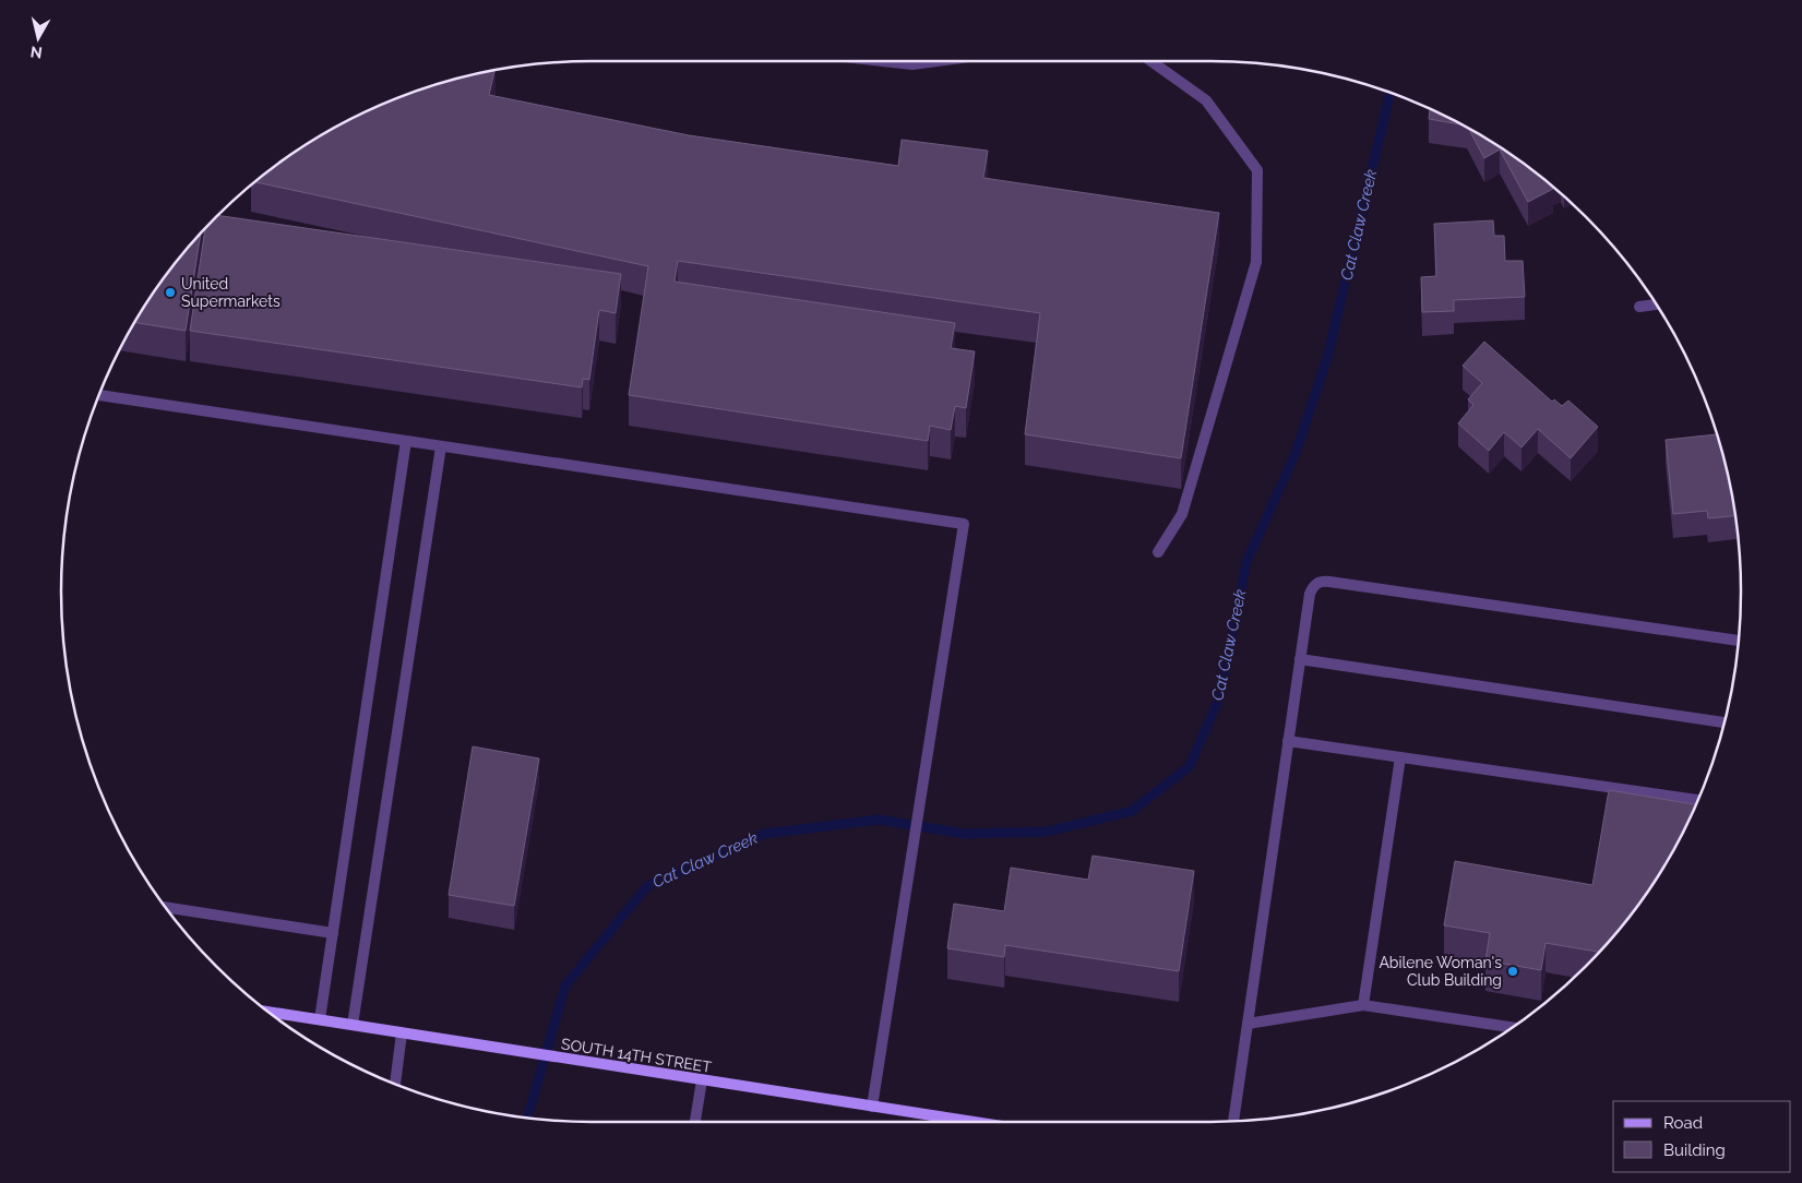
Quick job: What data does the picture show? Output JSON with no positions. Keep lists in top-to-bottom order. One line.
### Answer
{"streets":{"main road":["SOUTH 14TH STREET"]},"water":["Cat Claw Creek"],"places":["United Supermarkets","Abilene Woman's Club Building"],"legend":["Road","Building"],"north":"bottom"}
